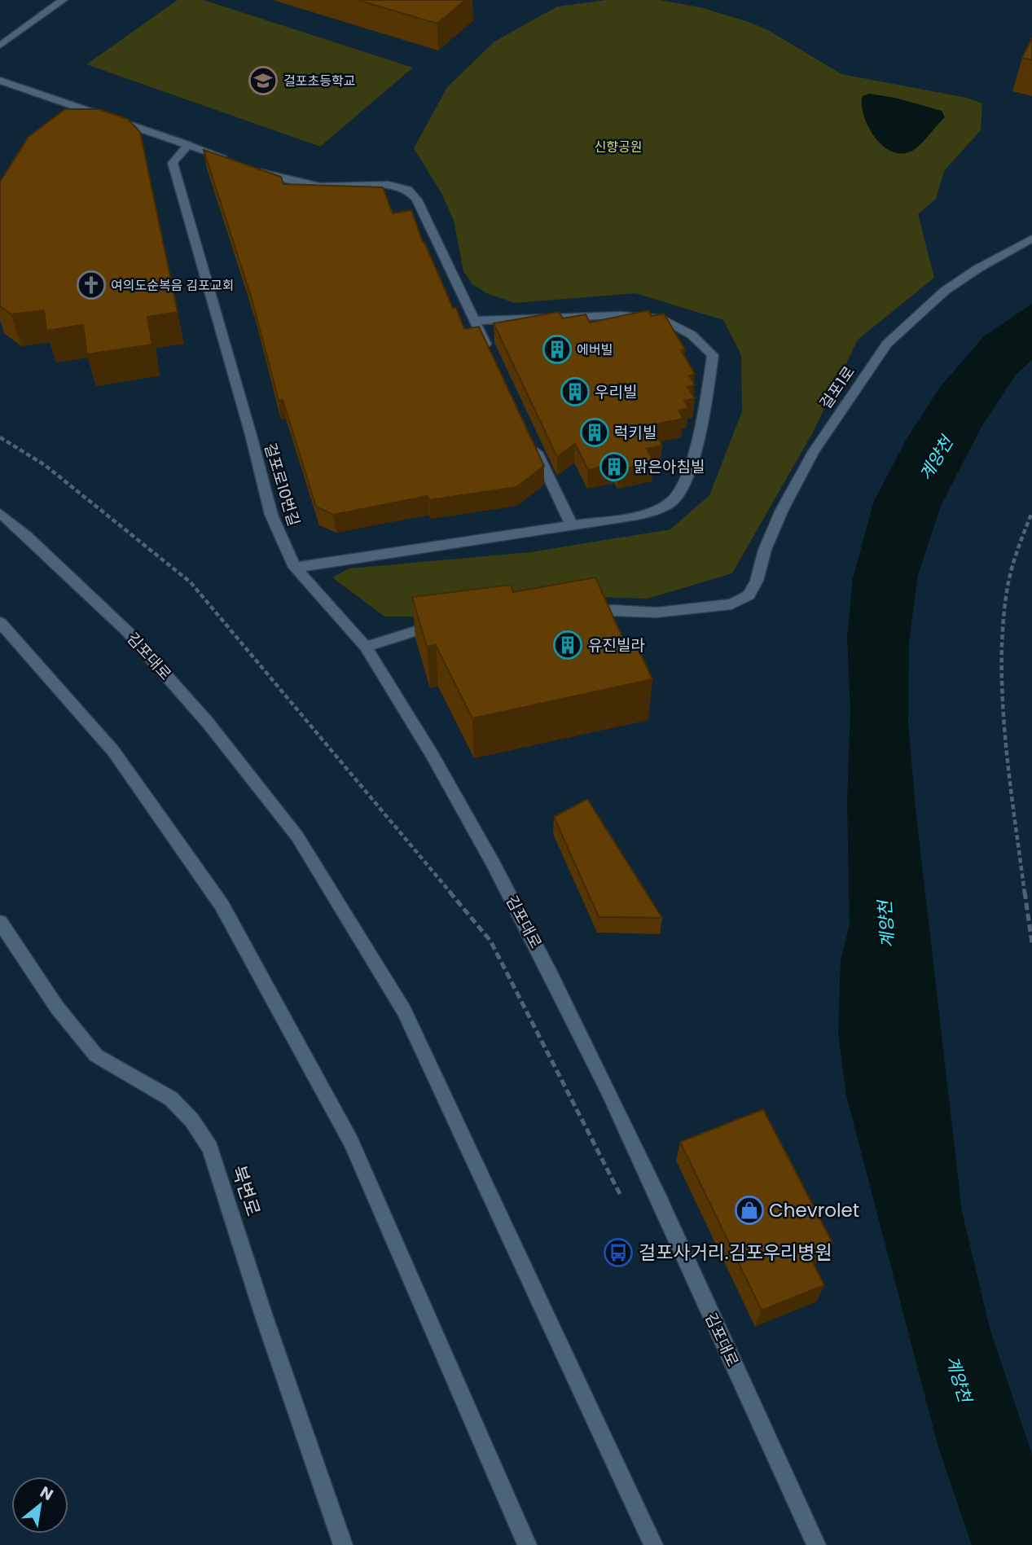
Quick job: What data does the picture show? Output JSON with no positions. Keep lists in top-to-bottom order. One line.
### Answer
{"streets":{"main road":["걸포1로","걸포로10번길","김포대로","북변로"]},"crossings":[["걸포로10번길","김포대로"]],"water":["계양천"],"parks":["신향공원"],"places":{"school or university":["걸포초등학교"],"church":["여의도순복음 김포교회"],"building":["에버빌","우리빌","럭키빌","맑은아침빌","유진빌라"],"shop":["Chevrolet"],"bus stop":["걸포사거리.김포우리병원"]},"north":"top right"}
